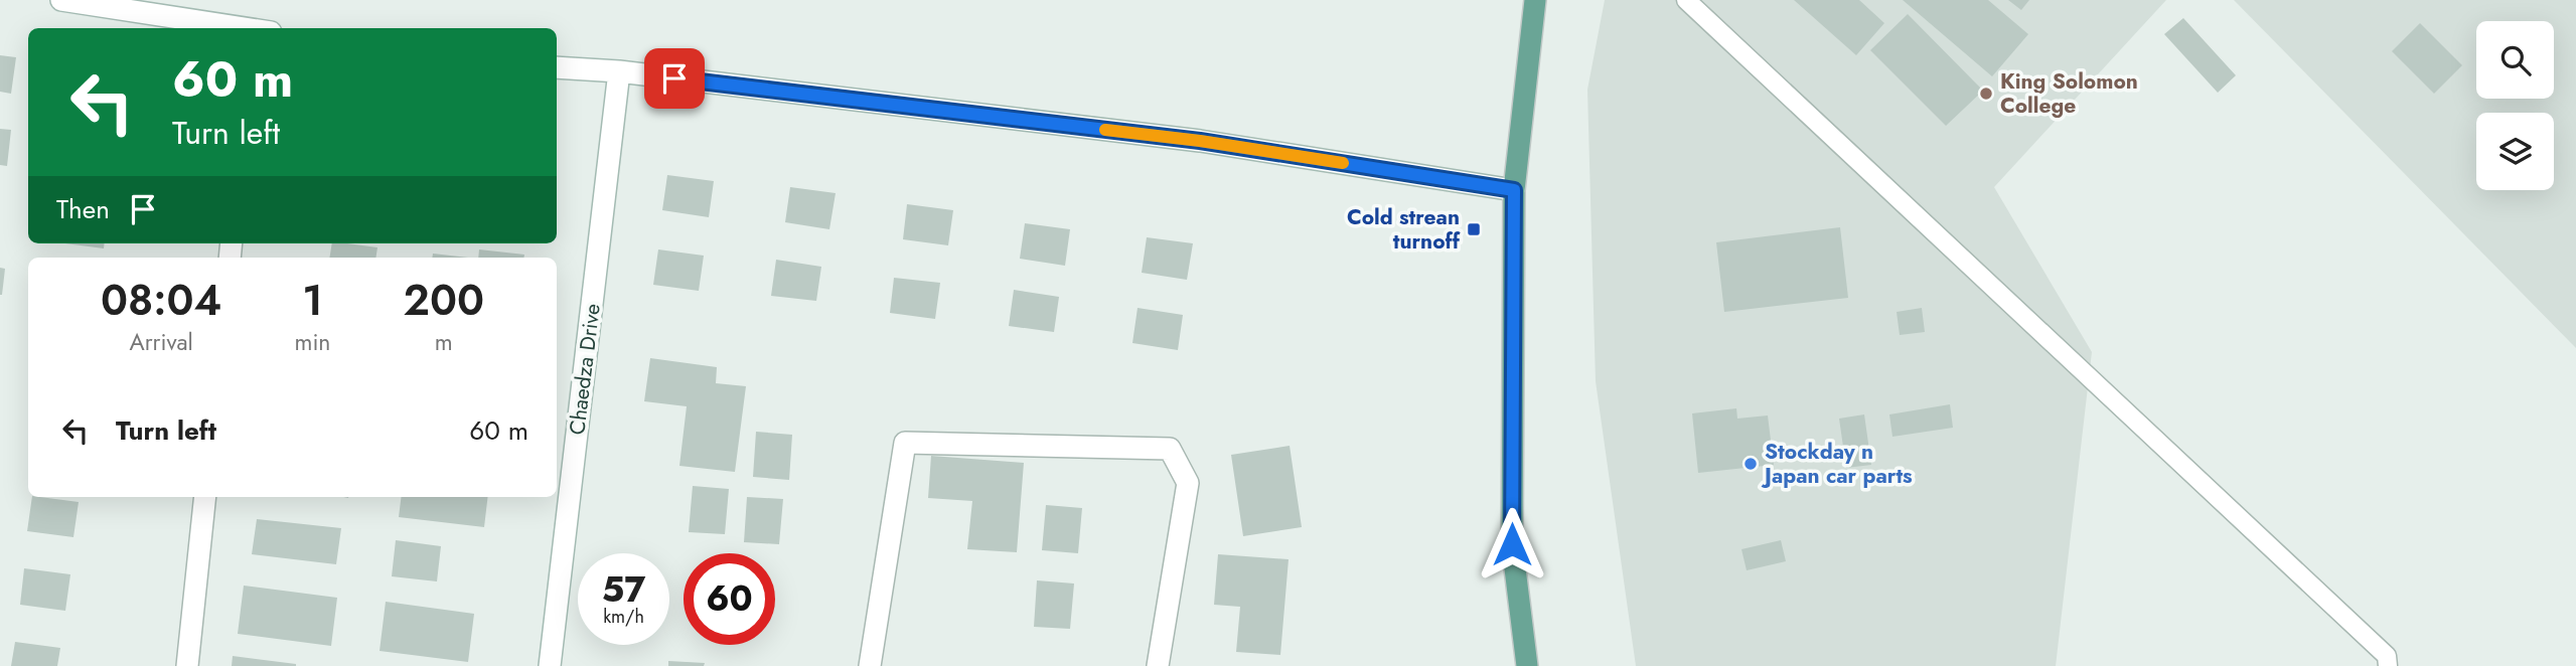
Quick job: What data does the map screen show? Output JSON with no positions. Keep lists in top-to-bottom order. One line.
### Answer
{"streets":{"street":["Chaedza Drive"]},"places":{"other":["King Solomon College","Stockday n Japan car parts"],"transit":["Cold strean turnoff"]},"page":{"turn":["60 m","Turn left"],"then":"Then","eta":["08:04","Arrival","1","min","200","m"],"list":[{"name":"Turn left","value":"60 m"}],"speed":"57 km/h","limit":"60"}}
